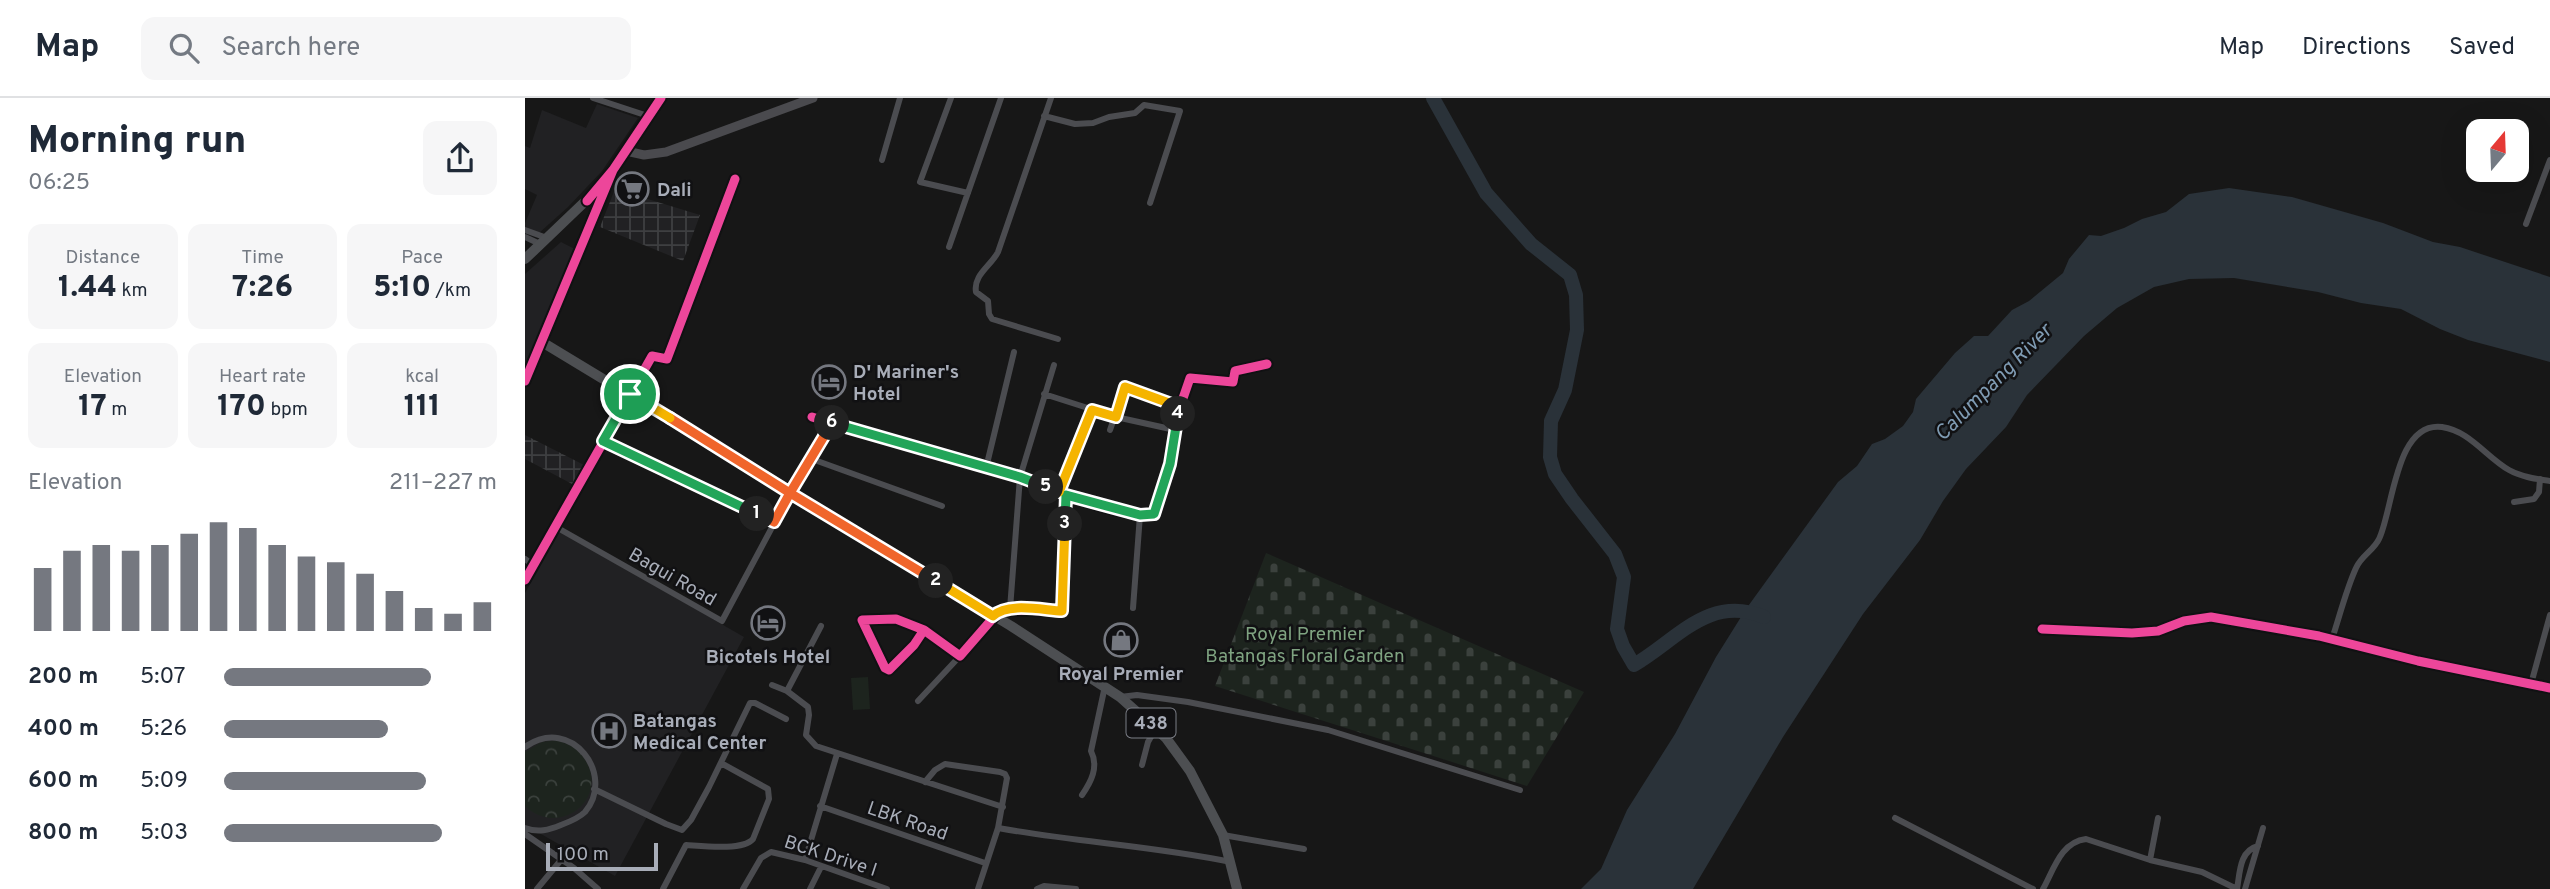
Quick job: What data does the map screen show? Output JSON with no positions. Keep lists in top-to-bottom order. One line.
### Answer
{"streets":{"main road":["438"],"street":["Bagui Road","LBK Road","BCK Drive I"]},"crossings":[["Bagui Road","438"]],"water":["Calumpang River"],"parks":["Royal Premier Batangas Floral Garden"],"places":{"supermarket":["Dali"],"hotel":["D' Mariner's Hotel","Bicotels Hotel"],"shop":["Royal Premier"],"hospital":["Batangas Medical Center"]},"scale_bar":"100 m","north":"top","page":{"header":"Map","search":"Search here","nav":["Map","Directions","Saved"],"heading":["Morning run","06:25"],"stats":[["Distance","1.44 km"],["Time","7:26"],["Pace","5:10 /km"],["Elevation","17 m"],["Heart rate","170 bpm"],["kcal","111"]],"pins":["4","6","5","1","3","2"],"chart":["Elevation","211–227 m"],"list":[{"name":"200 m","note":"5:07"},{"name":"400 m","note":"5:26"},{"name":"600 m","note":"5:09"},{"name":"800 m","note":"5:03"}],"scale":"100 m"}}
